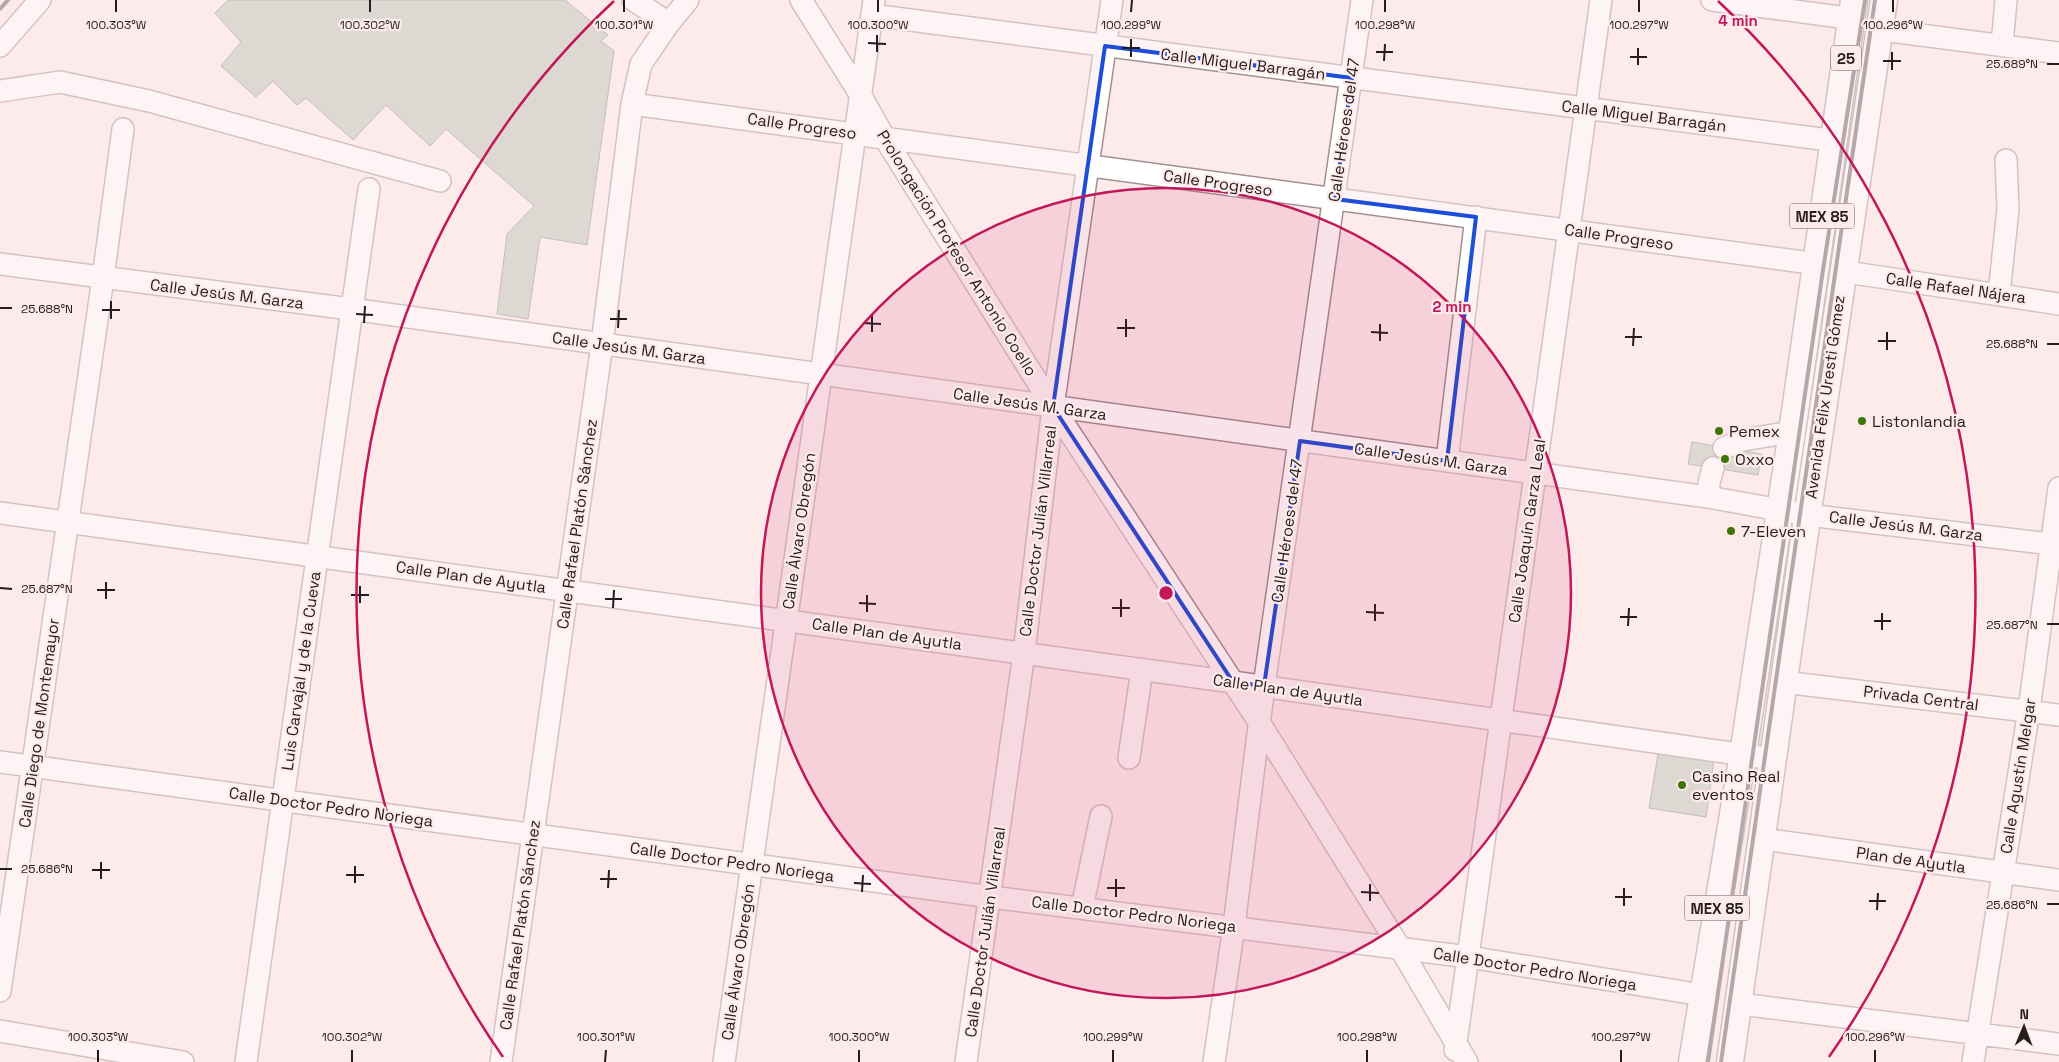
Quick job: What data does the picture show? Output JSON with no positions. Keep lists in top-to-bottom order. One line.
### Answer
{"streets":{"main road":["25","MEX 85","Avenida Félix Uresti Gómez"],"street":["Calle Miguel Barragán","Calle Progreso","Calle Héroes del 47","Prolongación Profesor Antonio Coello","Calle Rafael Nájera","Calle Jesús M. Garza","Calle Rafael Platón Sánchez","Calle Álvaro Obregón","Calle Doctor Julián Villarreal","Calle Joaquín Garza Leal","Calle Plan de Ayutla","Luis Carvajal y de la Cueva","Privada Central","Calle Diego de Montemayor","Calle Agustín Melgar","Calle Doctor Pedro Noriega","Plan de Ayutla"]},"crossings":[["25","Calle Miguel Barragán"],["25","Calle Progreso"],["25","Calle Rafael Nájera"],["25","Avenida Félix Uresti Gómez"],["Calle Miguel Barragán","Calle Héroes del 47"],["Calle Miguel Barragán","Calle Álvaro Obregón"],["Calle Miguel Barragán","Calle Doctor Julián Villarreal"],["Calle Miguel Barragán","Calle Joaquín Garza Leal"],["Calle Progreso","Calle Héroes del 47"],["Calle Progreso","Prolongación Profesor Antonio Coello"],["Calle Progreso","Calle Rafael Platón Sánchez"],["Calle Progreso","Calle Álvaro Obregón"],["Calle Progreso","Calle Doctor Julián Villarreal"],["Calle Progreso","Calle Joaquín Garza Leal"],["Calle Héroes del 47","Prolongación Profesor Antonio Coello"],["Calle Héroes del 47","Calle Jesús M. Garza"],["Calle Héroes del 47","Calle Plan de Ayutla"],["Calle Héroes del 47","Calle Doctor Pedro Noriega"],["Prolongación Profesor Antonio Coello","Calle Jesús M. Garza"],["Prolongación Profesor Antonio Coello","Calle Álvaro Obregón"],["Prolongación Profesor Antonio Coello","Calle Doctor Julián Villarreal"],["Prolongación Profesor Antonio Coello","Calle Joaquín Garza Leal"],["Prolongación Profesor Antonio Coello","Calle Plan de Ayutla"],["Prolongación Profesor Antonio Coello","Calle Doctor Pedro Noriega"],["Calle Jesús M. Garza","Avenida Félix Uresti Gómez"],["Calle Jesús M. Garza","Calle Rafael Platón Sánchez"],["Calle Jesús M. Garza","Calle Álvaro Obregón"],["Calle Jesús M. Garza","Calle Doctor Julián Villarreal"],["Calle Jesús M. Garza","Calle Joaquín Garza Leal"],["Calle Jesús M. Garza","Luis Carvajal y de la Cueva"],["Calle Jesús M. Garza","Calle Diego de Montemayor"],["Calle Jesús M. Garza","Calle Agustín Melgar"],["Avenida Félix Uresti Gómez","Calle Plan de Ayutla"],["Avenida Félix Uresti Gómez","Privada Central"],["Avenida Félix Uresti Gómez","Calle Doctor Pedro Noriega"],["Avenida Félix Uresti Gómez","Plan de Ayutla"],["Calle Rafael Platón Sánchez","Calle Plan de Ayutla"],["Calle Rafael Platón Sánchez","Calle Doctor Pedro Noriega"],["Calle Álvaro Obregón","Calle Plan de Ayutla"],["Calle Álvaro Obregón","Calle Doctor Pedro Noriega"],["Calle Doctor Julián Villarreal","Calle Plan de Ayutla"],["Calle Doctor Julián Villarreal","Calle Doctor Pedro Noriega"],["Calle Joaquín Garza Leal","Calle Plan de Ayutla"],["Calle Joaquín Garza Leal","Calle Doctor Pedro Noriega"],["Calle Plan de Ayutla","Luis Carvajal y de la Cueva"],["Calle Plan de Ayutla","Calle Diego de Montemayor"],["Luis Carvajal y de la Cueva","Calle Doctor Pedro Noriega"],["Privada Central","Calle Agustín Melgar"],["Calle Diego de Montemayor","Calle Doctor Pedro Noriega"],["Calle Agustín Melgar","Plan de Ayutla"]],"places":["Listonlandia","Pemex","Oxxo","7-Eleven","Casino Real eventos"],"north":"top","coordinates":["100.303°W","100.302°W","100.301°W","100.300°W","100.299°W","100.298°W","100.297°W","100.296°W","25.689°N","25.688°N","25.687°N","25.686°N"],"rings":["4 min","2 min"]}
